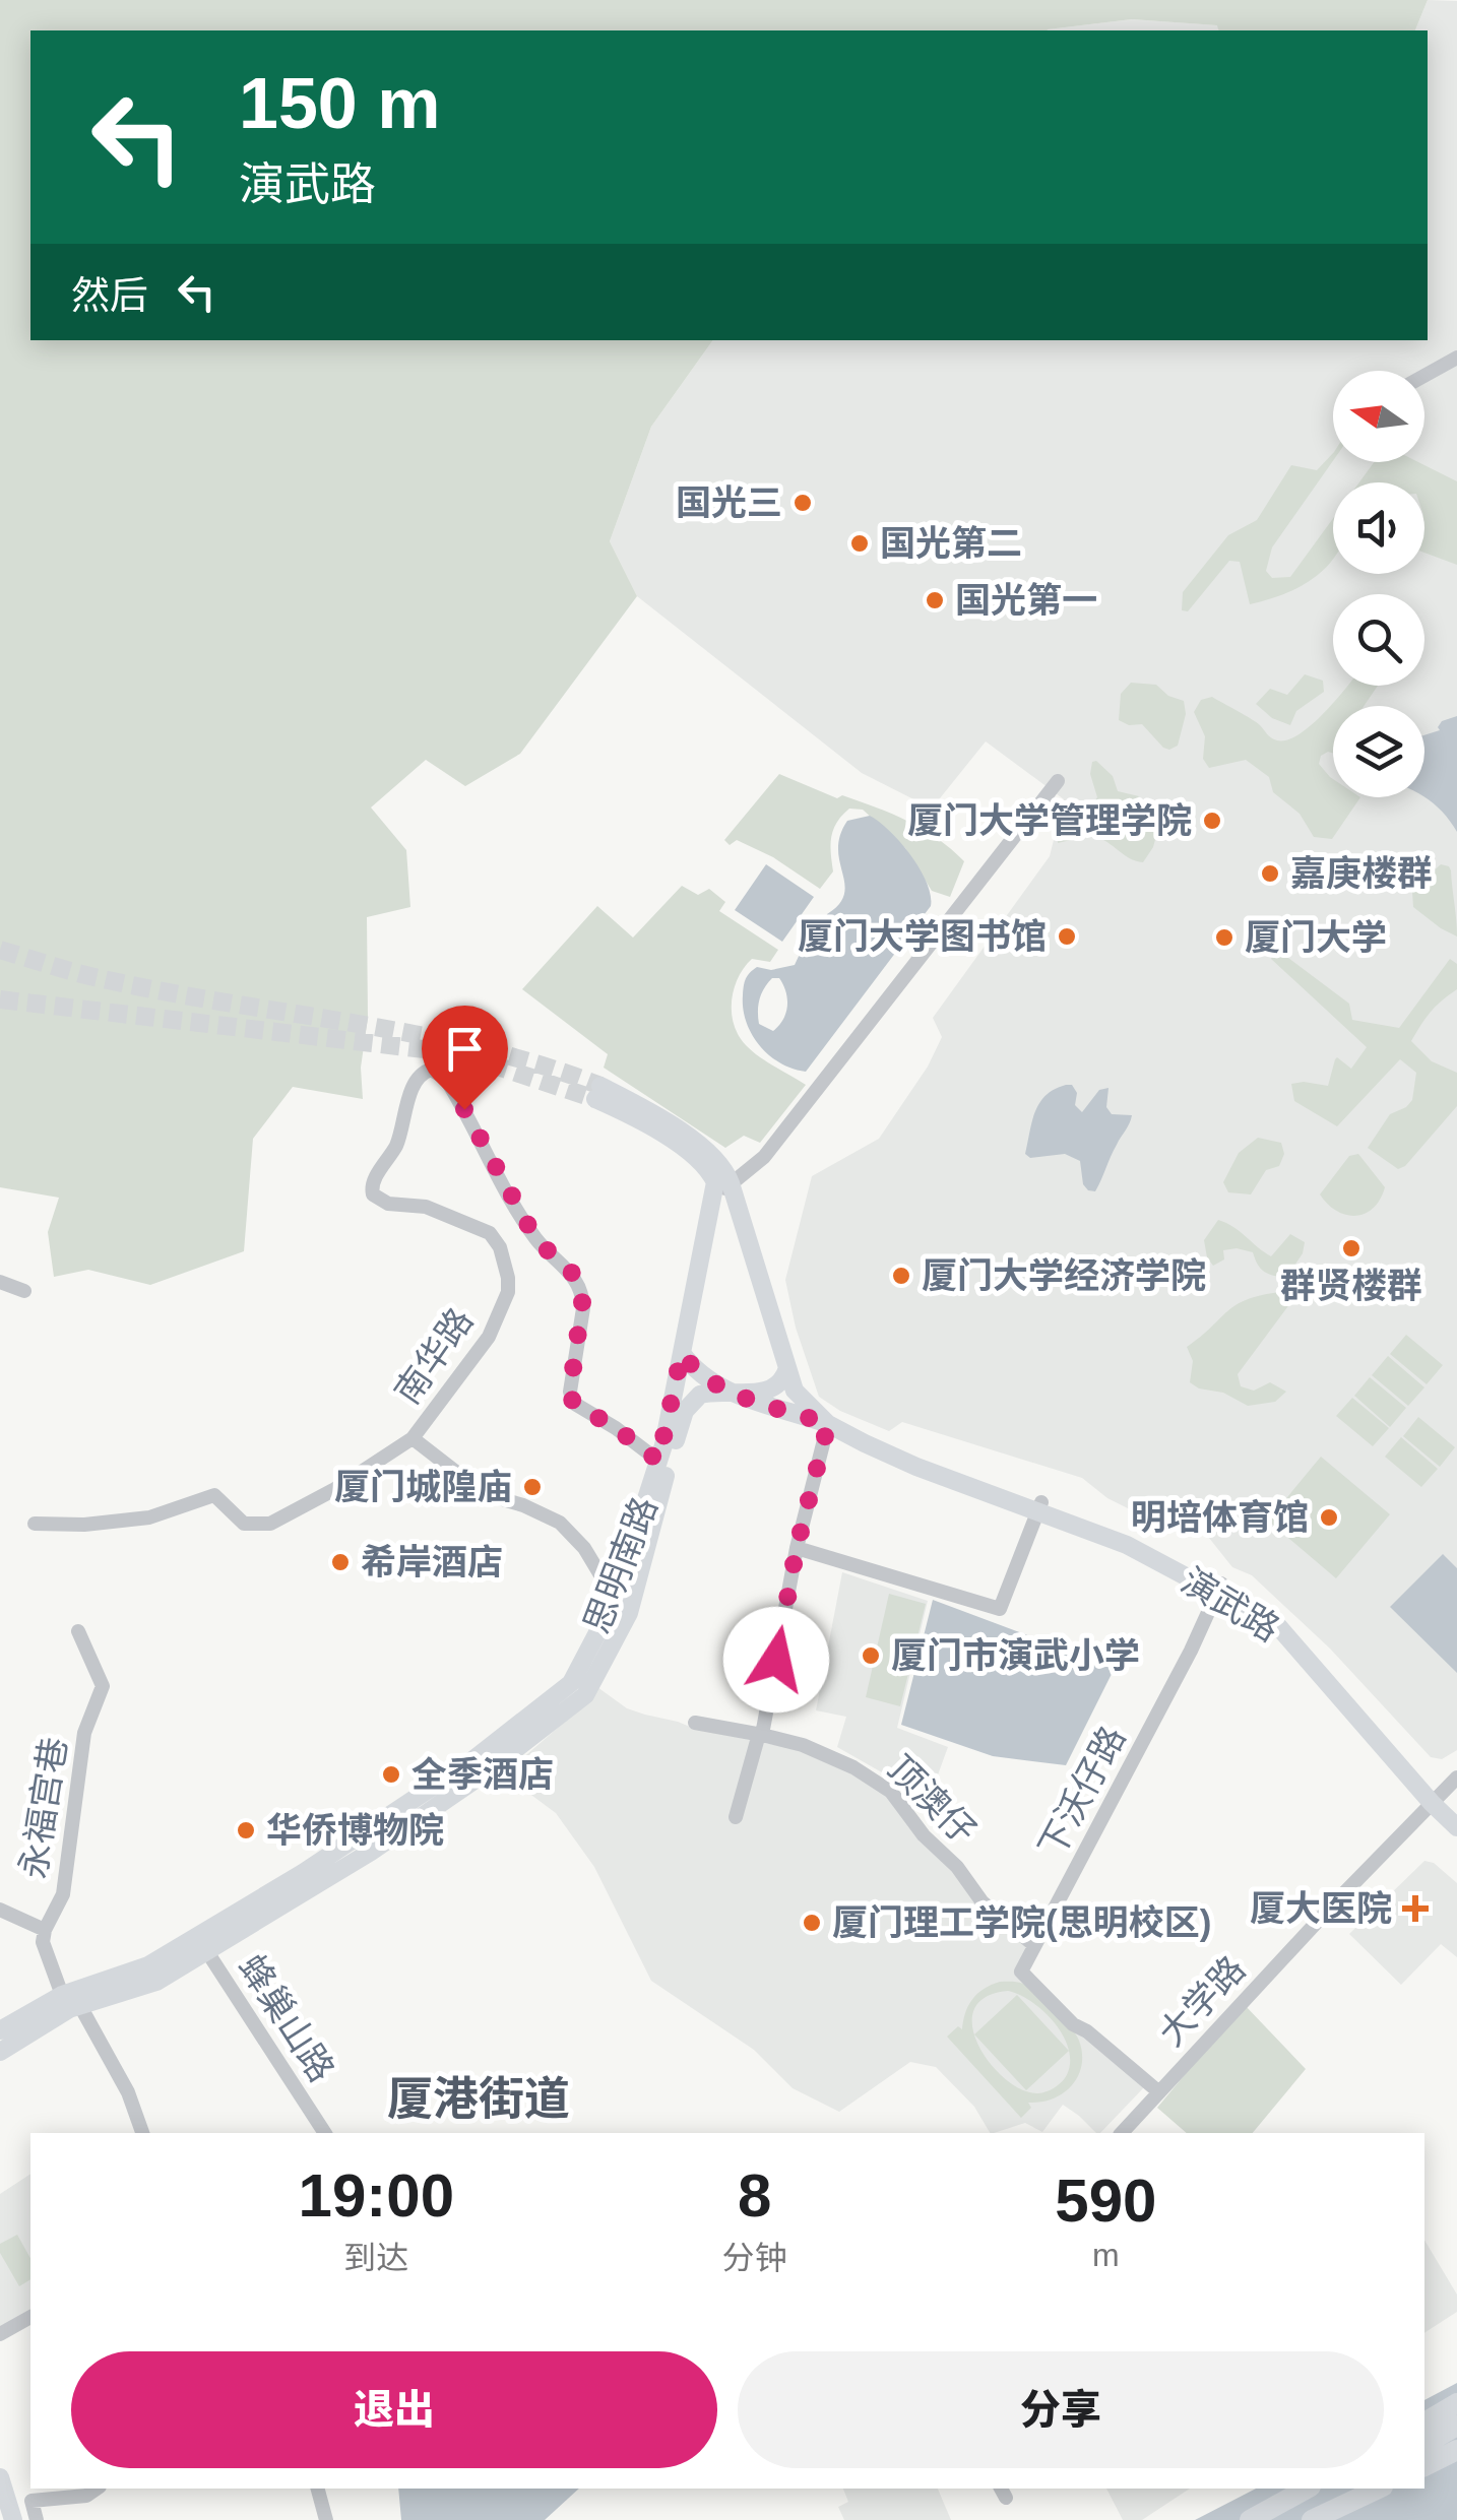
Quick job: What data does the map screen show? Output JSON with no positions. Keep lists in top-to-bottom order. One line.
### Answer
{"streets":{"main road":["思明南路","演武路"],"street":["南华路","下沃仔路","顶澳仔","永福宫巷","大学路","蜂巢山路"]},"crossings":[["南华路","思明南路"],["思明南路","演武路"],["思明南路","永福宫巷"],["思明南路","蜂巢山路"],["演武路","下沃仔路"],["演武路","大学路"],["下沃仔路","顶澳仔"]],"districts":["厦港街道"],"places":{"other":["国光三","国光第二","国光第一","厦门大学管理学院","嘉庚楼群","厦门大学图书馆","厦门大学","群贤楼群","厦门大学经济学院","厦门城隍庙","明培体育馆","希岸酒店","厦门市演武小学","全季酒店","华侨博物院","厦门理工学院(思明校区)"],"health":["厦大医院"]},"north":"left","page":{"turn":["150 m","演武路"],"then":"然后","eta":["19:00","到达","8","分钟","590","m"],"buttons":["退出","分享"]}}
